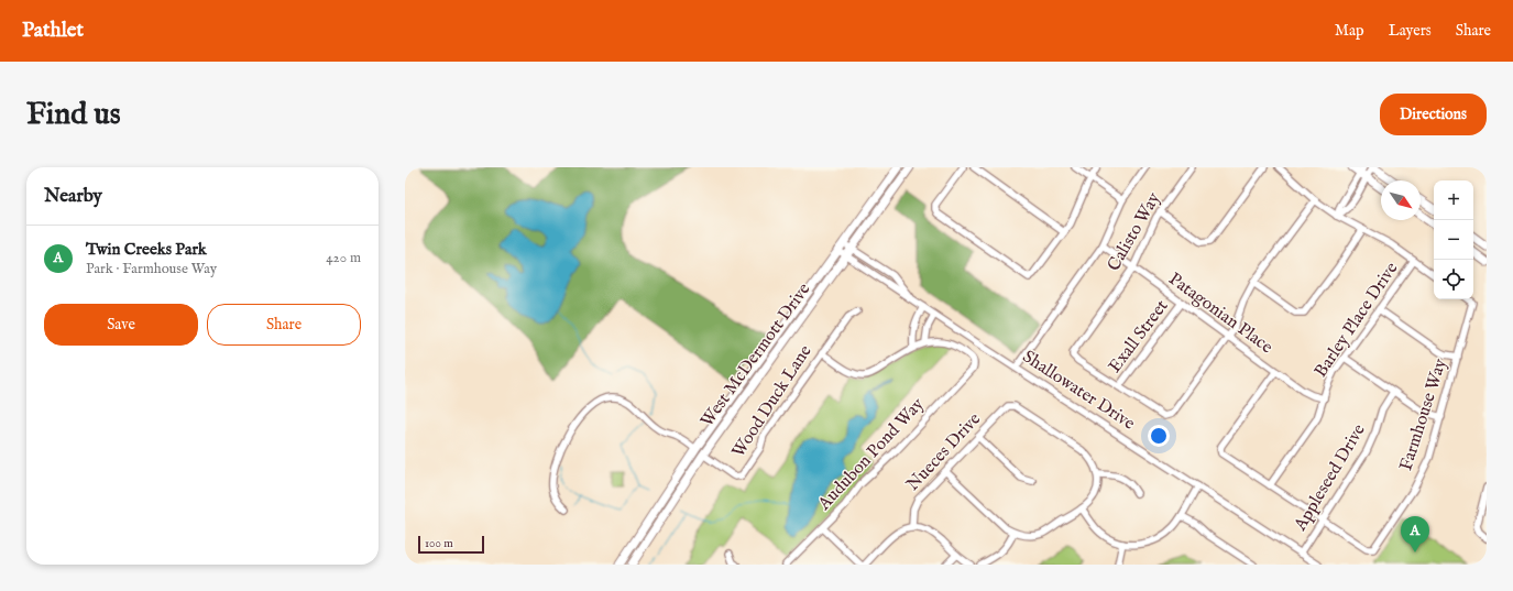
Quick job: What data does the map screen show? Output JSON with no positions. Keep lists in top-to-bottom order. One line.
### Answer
{"streets":{"main road":["West McDermott Drive"],"street":["Calisto Way","Patagonian Place","Barley Place Drive","Exall Street","Shallowater Drive","Wood Duck Lane","Farmhouse Way","Nueces Drive","Audubon Pond Way","Appleseed Drive"]},"crossings":[["Calisto Way","Patagonian Place"],["Calisto Way","Exall Street"],["Patagonian Place","Barley Place Drive"],["Patagonian Place","Exall Street"],["West McDermott Drive","Shallowater Drive"],["West McDermott Drive","Wood Duck Lane"],["Shallowater Drive","Appleseed Drive"],["Farmhouse Way","Appleseed Drive"]],"scale_bar":"100 m","north":"bottom right","page":{"header":"Pathlet","nav":["Map","Layers","Share"],"buttons":["Directions",["Save","Share"]],"title":"Find us","heading":"Nearby","map_buttons":["+","−"],"list":[{"mark":"A","name":"Twin Creeks Park","note":"Park · Farmhouse Way","value":"420 m"}],"pins":"A","scale":"100 m"}}
